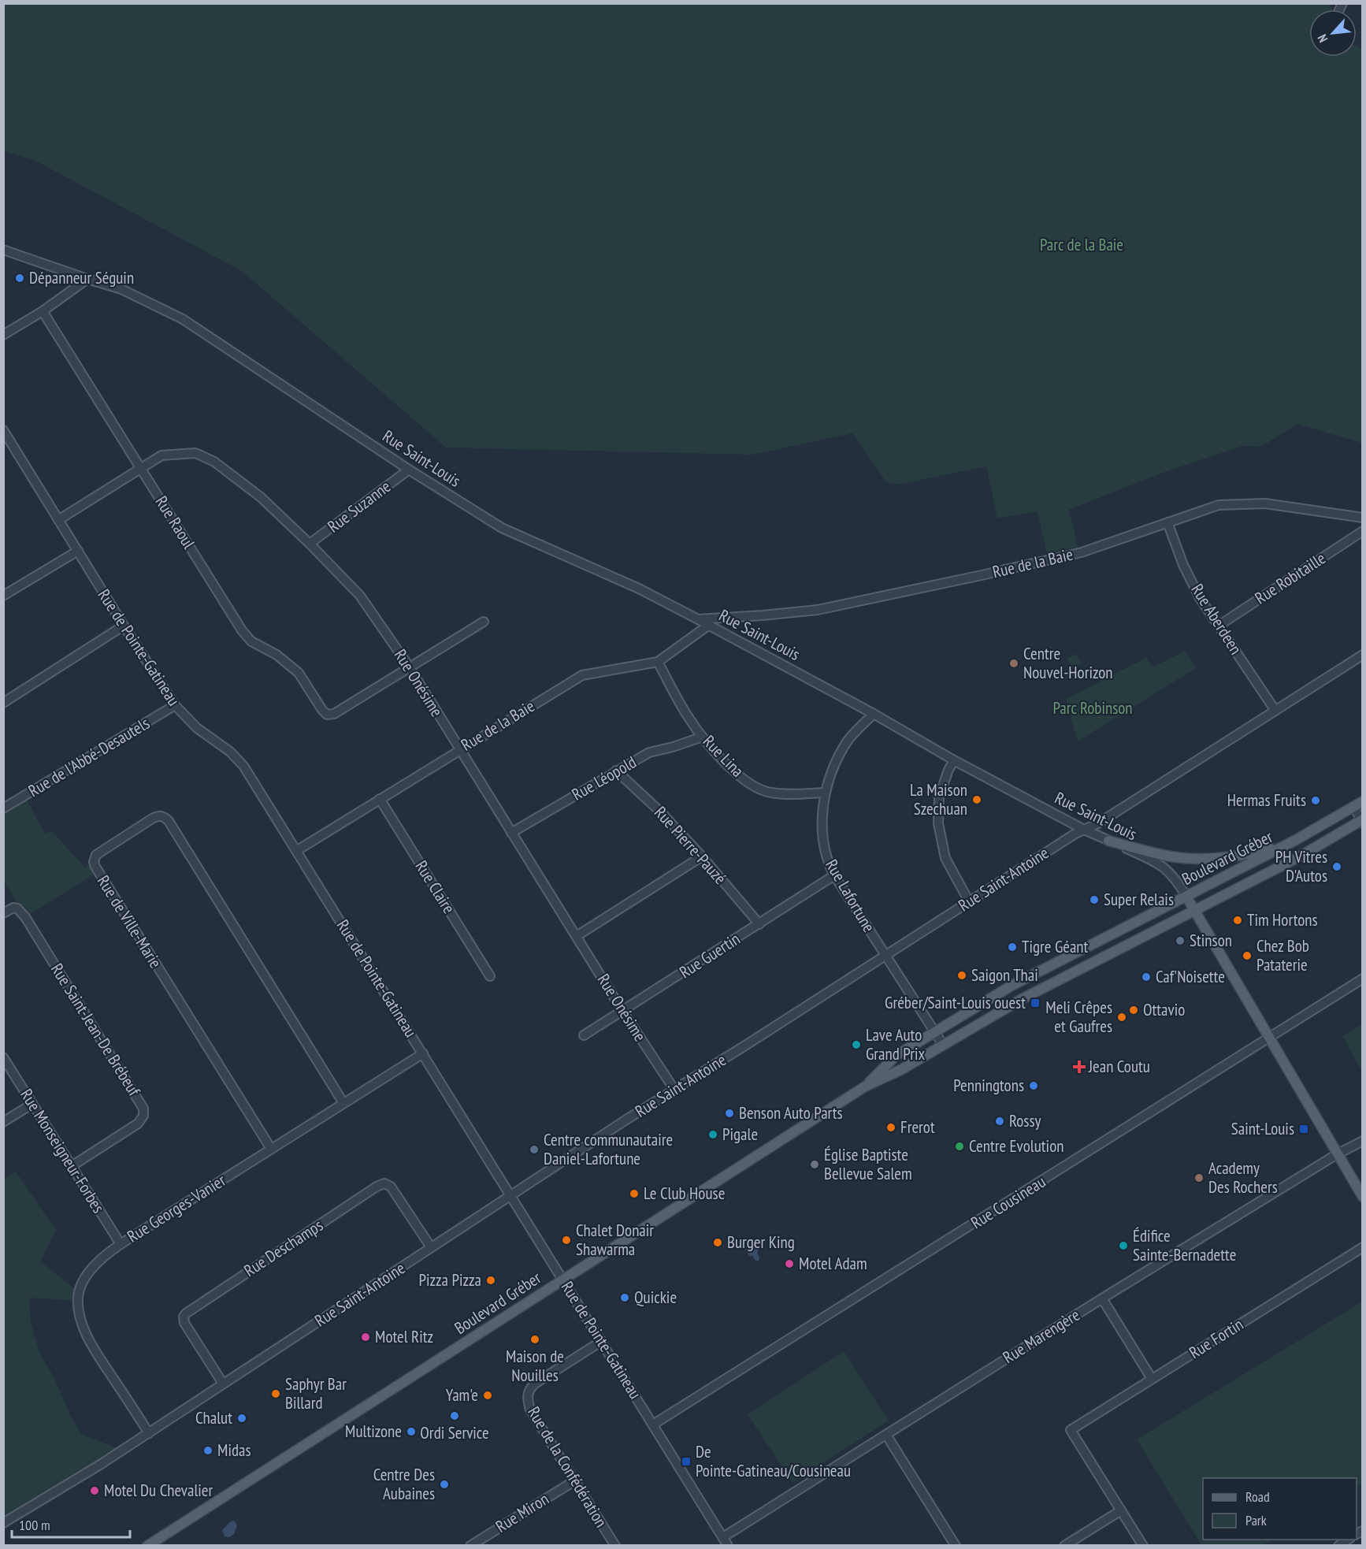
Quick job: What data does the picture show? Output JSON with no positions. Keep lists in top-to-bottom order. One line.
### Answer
{"streets":{"main road":["Rue Saint-Louis","Boulevard Gréber"],"street":["Rue Suzanne","Rue Raoul","Rue de la Baie","Rue Robitaille","Rue Aberdeen","Rue de Pointe-Gatineau","Rue Onésime","Rue Lina","Rue de l'Abbé-Desautels","Rue Léopold","Rue Pierre-Pauzé","Rue Saint-Antoine","Rue Claire","Rue Lafortune","Rue de Ville-Marie","Rue Guertin","Rue Saint-Jean-De Brébeuf","Rue Monseigneur-Forbes","Rue Cousineau","Rue Georges-Vanier","Rue Deschamps","Rue Marengère","Rue Fortin","Rue de la Confédération","Rue Miron"]},"crossings":[["Rue Saint-Louis","Rue Suzanne"],["Rue Saint-Louis","Rue de la Baie"],["Rue Saint-Louis","Boulevard Gréber"],["Rue Saint-Louis","Rue Saint-Antoine"],["Rue Saint-Louis","Rue Lafortune"],["Rue Saint-Louis","Rue Cousineau"],["Rue Saint-Louis","Rue Marengère"],["Rue Suzanne","Rue Onésime"],["Rue Raoul","Rue Onésime"],["Rue de la Baie","Rue Aberdeen"],["Rue de la Baie","Rue de Pointe-Gatineau"],["Rue de la Baie","Rue Onésime"],["Rue de la Baie","Rue Lina"],["Rue de la Baie","Rue Claire"],["Rue Robitaille","Rue Aberdeen"],["Rue Aberdeen","Rue Saint-Antoine"],["Rue de Pointe-Gatineau","Rue Onésime"],["Rue de Pointe-Gatineau","Rue de l'Abbé-Desautels"],["Rue de Pointe-Gatineau","Boulevard Gréber"],["Rue de Pointe-Gatineau","Rue Saint-Antoine"],["Rue de Pointe-Gatineau","Rue Cousineau"],["Rue de Pointe-Gatineau","Rue Georges-Vanier"],["Rue de Pointe-Gatineau","Rue Marengère"],["Rue de Pointe-Gatineau","Rue de la Confédération"],["Rue Onésime","Rue Léopold"],["Rue Onésime","Rue Saint-Antoine"],["Rue Onésime","Rue Guertin"],["Rue Lina","Rue Léopold"],["Rue Lina","Rue Lafortune"],["Rue Léopold","Rue Pierre-Pauzé"],["Rue Pierre-Pauzé","Rue Guertin"],["Boulevard Gréber","Rue Lafortune"],["Rue Saint-Antoine","Rue Lafortune"],["Rue Saint-Antoine","Rue Georges-Vanier"],["Rue Saint-Antoine","Rue Deschamps"],["Rue Lafortune","Rue Guertin"],["Rue de Ville-Marie","Rue Georges-Vanier"],["Rue Saint-Jean-De Brébeuf","Rue Monseigneur-Forbes"],["Rue Monseigneur-Forbes","Rue Georges-Vanier"],["Rue de la Confédération","Rue Miron"]],"parks":["Parc de la Baie","Parc Robinson"],"places":{"other":["Dépanneur Séguin","Centre Nouvel-Horizon","La Maison Szechuan","Hermas Fruits","PH Vitres D'Autos","Super Relais","Tim Hortons","Stinson","Tigre Géant","Chez Bob Pataterie","Saigon Thai","Caf'Noisette","Ottavio","Meli Crêpes et Gaufres","Lave Auto Grand Prix","Penningtons","Benson Auto Parts","Rossy","Frerot","Pigale","Centre Evolution","Centre communautaire Daniel-Lafortune","Église Baptiste Bellevue Salem","Academy Des Rochers","Le Club House","Chalet Donair Shawarma","Burger King","Édifice Sainte-Bernadette","Motel Adam","Pizza Pizza","Quickie","Motel Ritz","Maison de Nouilles","Saphyr Bar Billard","Yam'e","Ordi Service","Chalut","Multizone","Midas","Centre Des Aubaines","Motel Du Chevalier"],"transit":["Gréber/Saint-Louis ouest","Saint-Louis","De Pointe-Gatineau/Cousineau"],"health":["Jean Coutu"]},"legend":["Road","Park"],"scale_bar":"100 m","north":"bottom left"}
